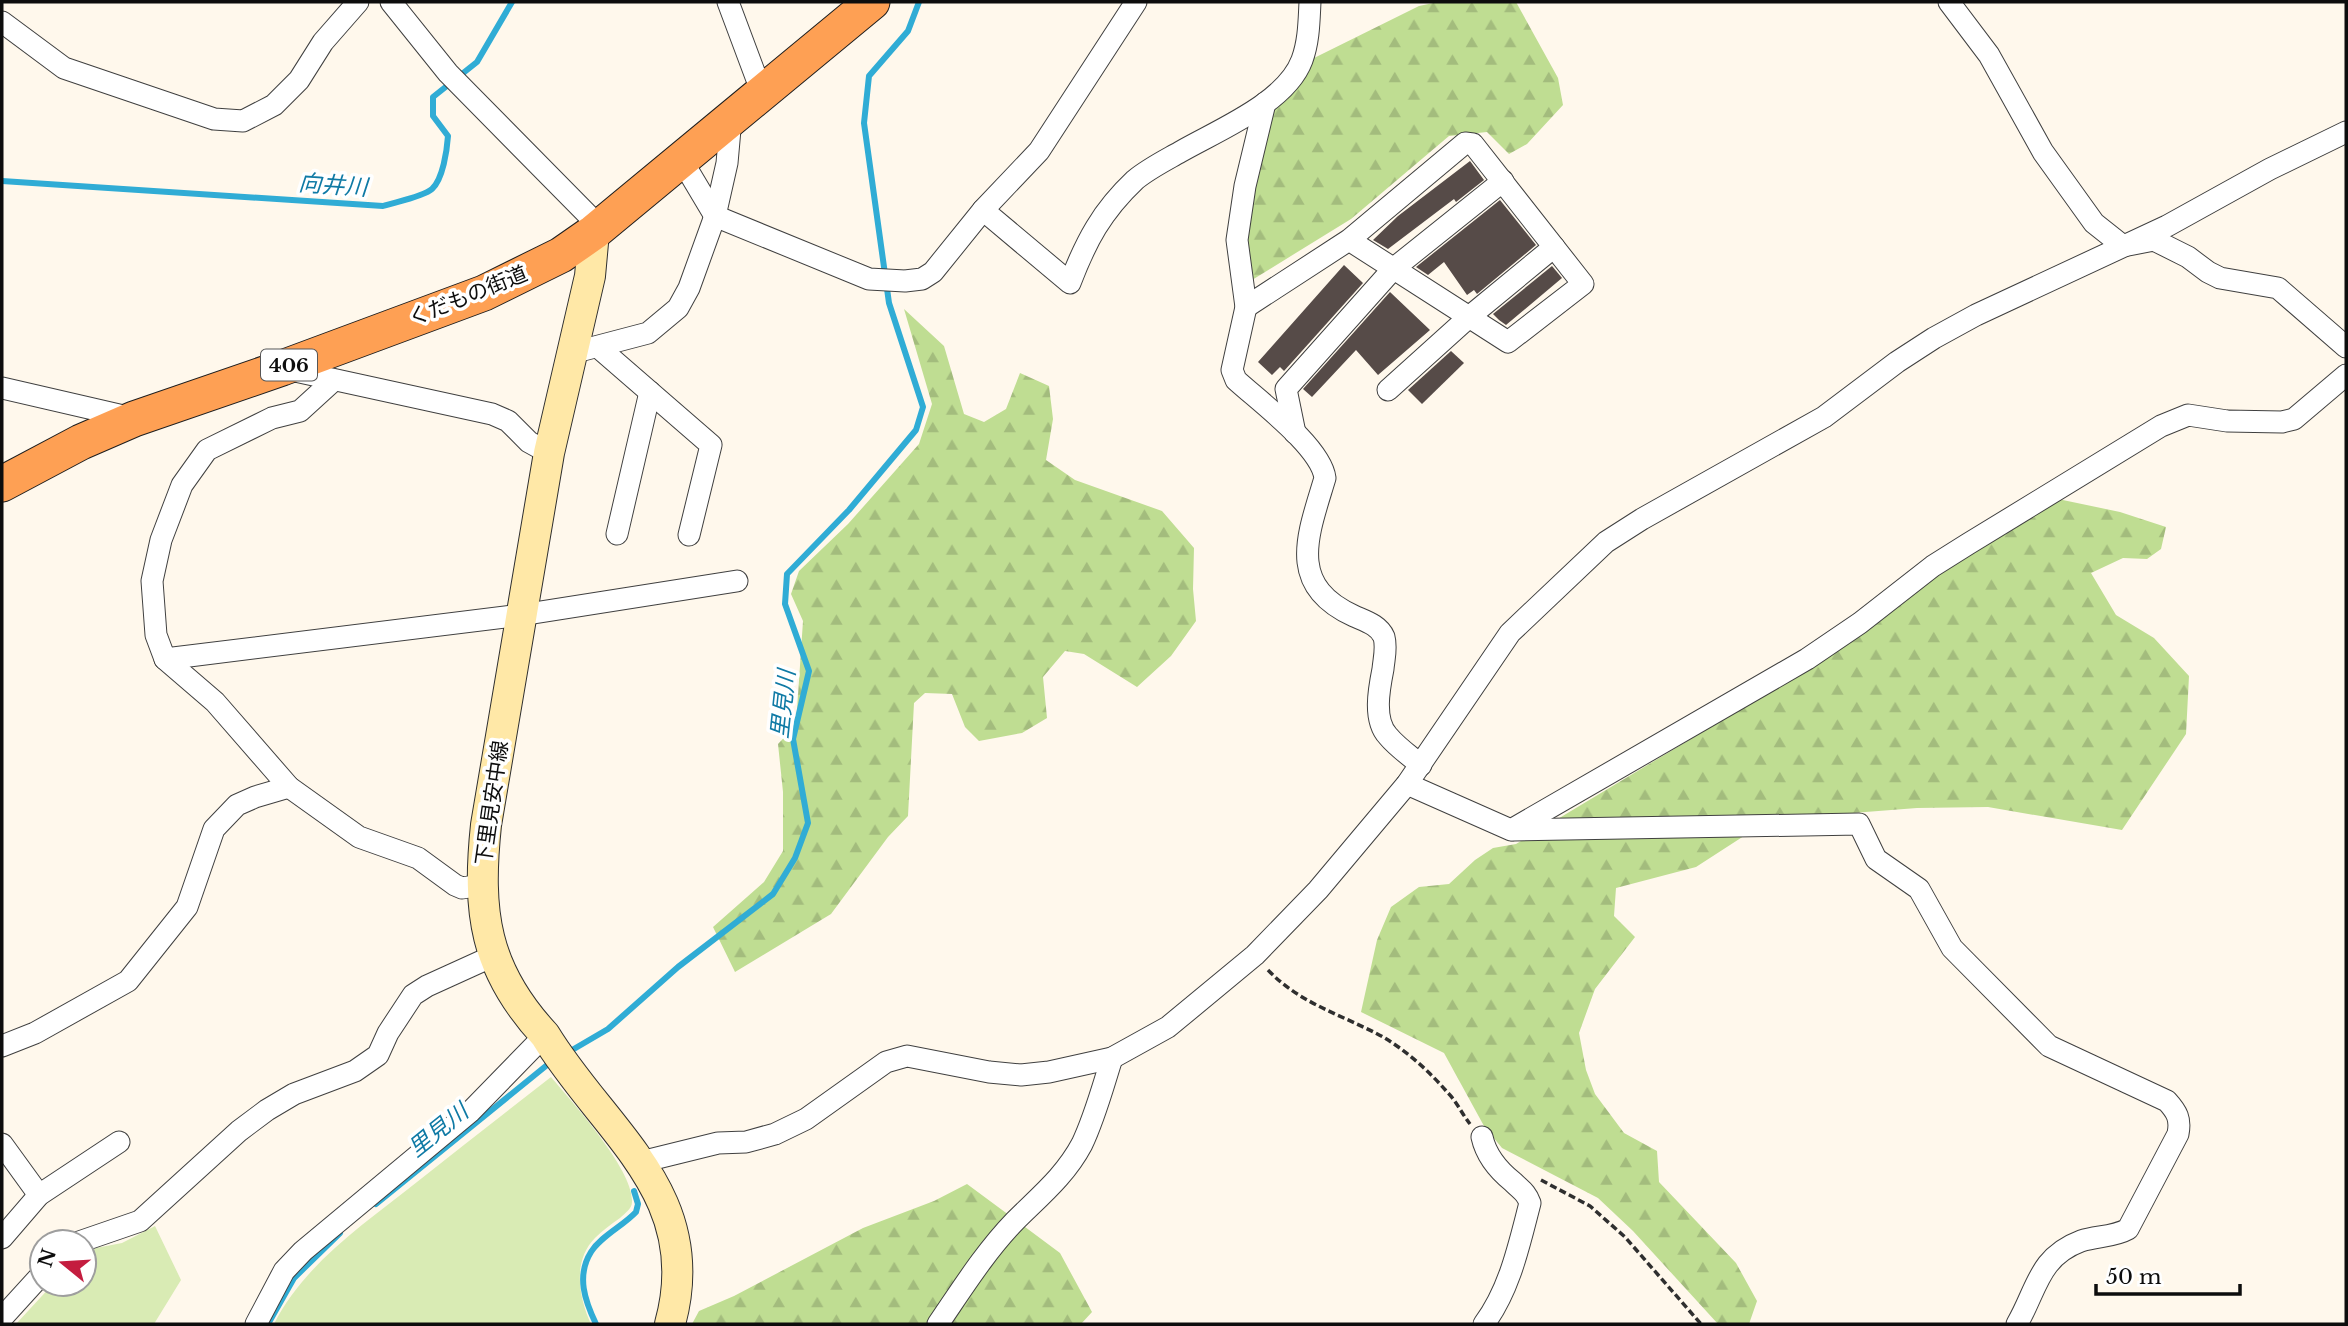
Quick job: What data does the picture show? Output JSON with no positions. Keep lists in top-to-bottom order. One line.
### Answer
{"streets":{"highway":["くだもの街道","406"],"main road":["下里見安中線"]},"crossings":[["くだもの街道","下里見安中線"]],"water":["向井川","里見川"],"scale_bar":"50 m","north":"left"}
